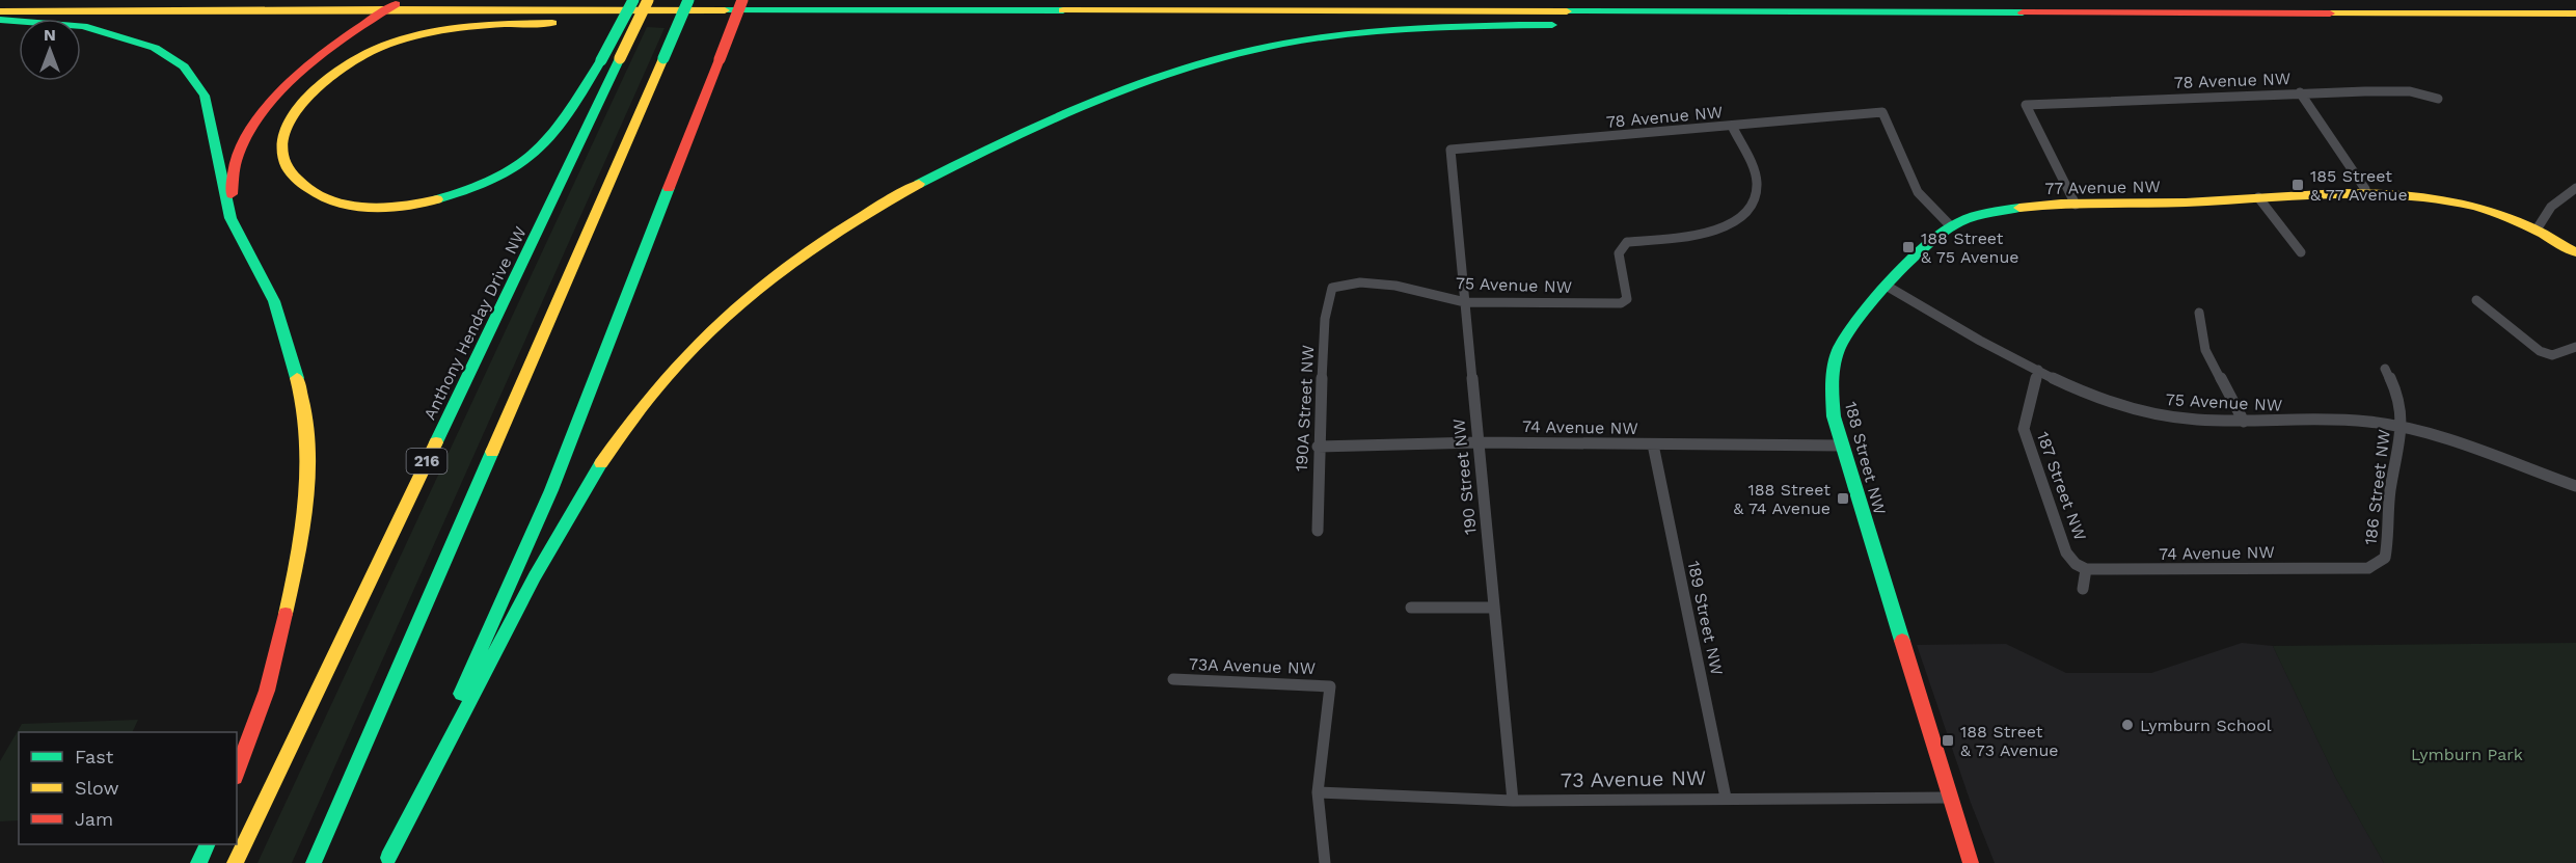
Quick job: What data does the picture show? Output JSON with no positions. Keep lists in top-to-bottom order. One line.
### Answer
{"streets":{"main road":["77 Avenue NW","Anthony Henday Drive NW","188 Street NW","216"],"street":["78 Avenue NW","75 Avenue NW","190A Street NW","74 Avenue NW","190 Street NW","187 Street NW","186 Street NW","189 Street NW","73A Avenue NW","73 Avenue NW"]},"crossings":[["78 Avenue NW","77 Avenue NW"],["78 Avenue NW","75 Avenue NW"],["78 Avenue NW","188 Street NW"],["78 Avenue NW","190 Street NW"],["77 Avenue NW","188 Street NW"],["75 Avenue NW","190A Street NW"],["75 Avenue NW","188 Street NW"],["75 Avenue NW","190 Street NW"],["75 Avenue NW","187 Street NW"],["75 Avenue NW","186 Street NW"],["190A Street NW","74 Avenue NW"],["74 Avenue NW","188 Street NW"],["74 Avenue NW","190 Street NW"],["74 Avenue NW","187 Street NW"],["74 Avenue NW","186 Street NW"],["74 Avenue NW","189 Street NW"],["188 Street NW","73 Avenue NW"],["190 Street NW","73 Avenue NW"],["189 Street NW","73 Avenue NW"],["73A Avenue NW","73 Avenue NW"]],"parks":["Lymburn Park"],"places":{"transit":["185 Street & 77 Avenue","188 Street & 75 Avenue","188 Street & 74 Avenue","188 Street & 73 Avenue"],"other":["Lymburn School"]},"legend":["Fast","Slow","Jam"],"north":"top"}
